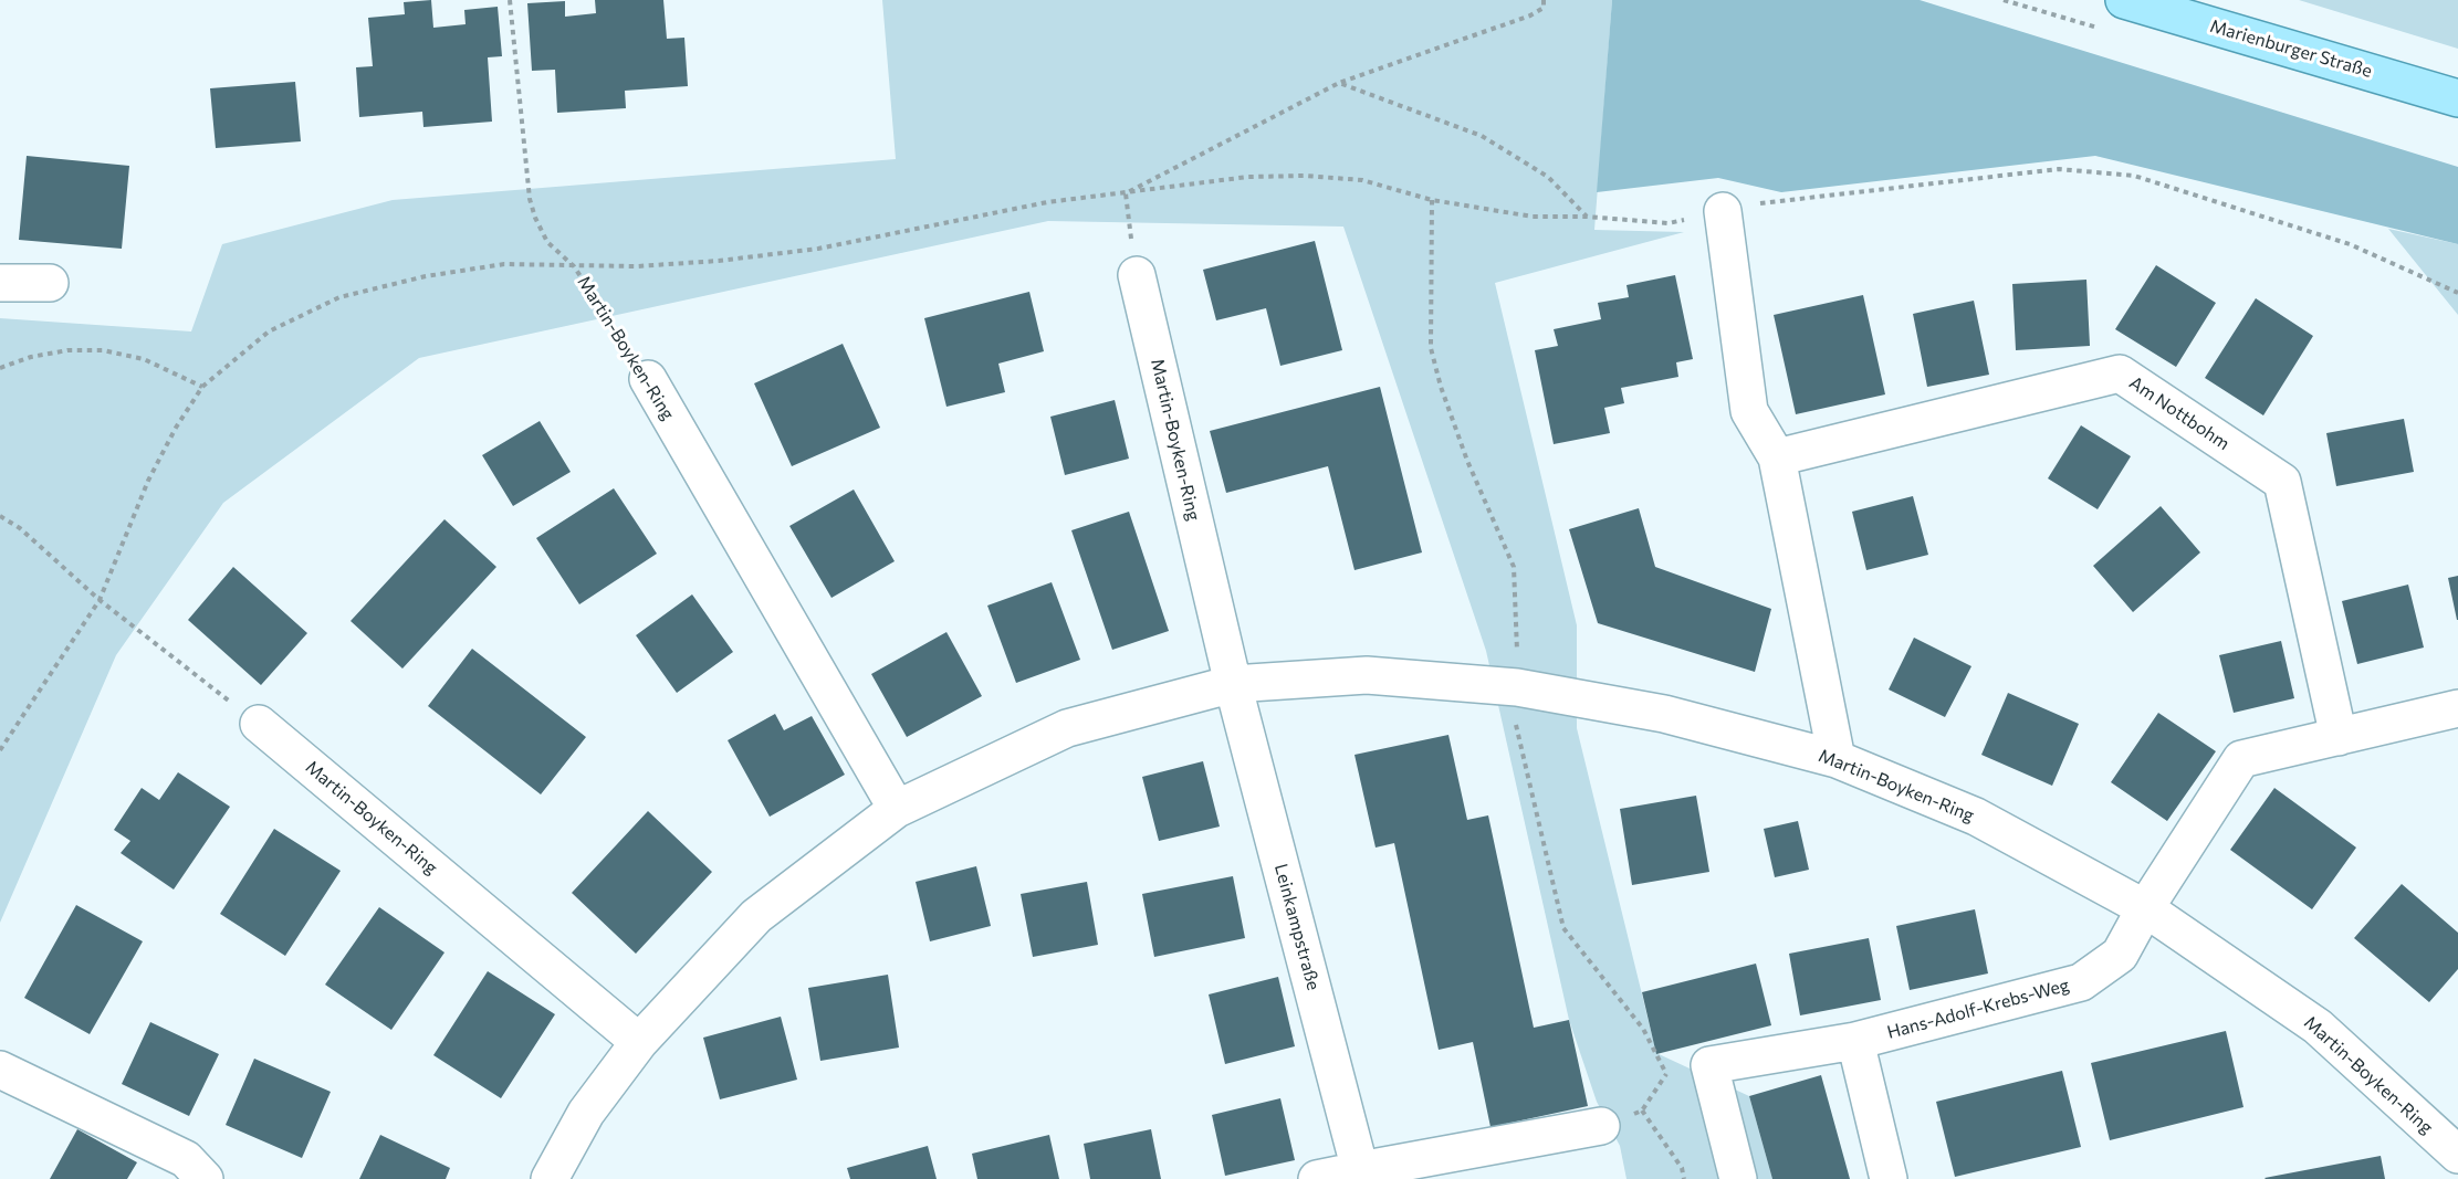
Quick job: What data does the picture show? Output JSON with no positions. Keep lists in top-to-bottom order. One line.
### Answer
{"streets":{"main road":["Marienburger Straße"],"street":["Martin-Boyken-Ring","Am Nottbohm","Leinkampstraße","Hans-Adolf-Krebs-Weg"]},"crossings":[["Martin-Boyken-Ring","Leinkampstraße"],["Martin-Boyken-Ring","Hans-Adolf-Krebs-Weg"]]}
